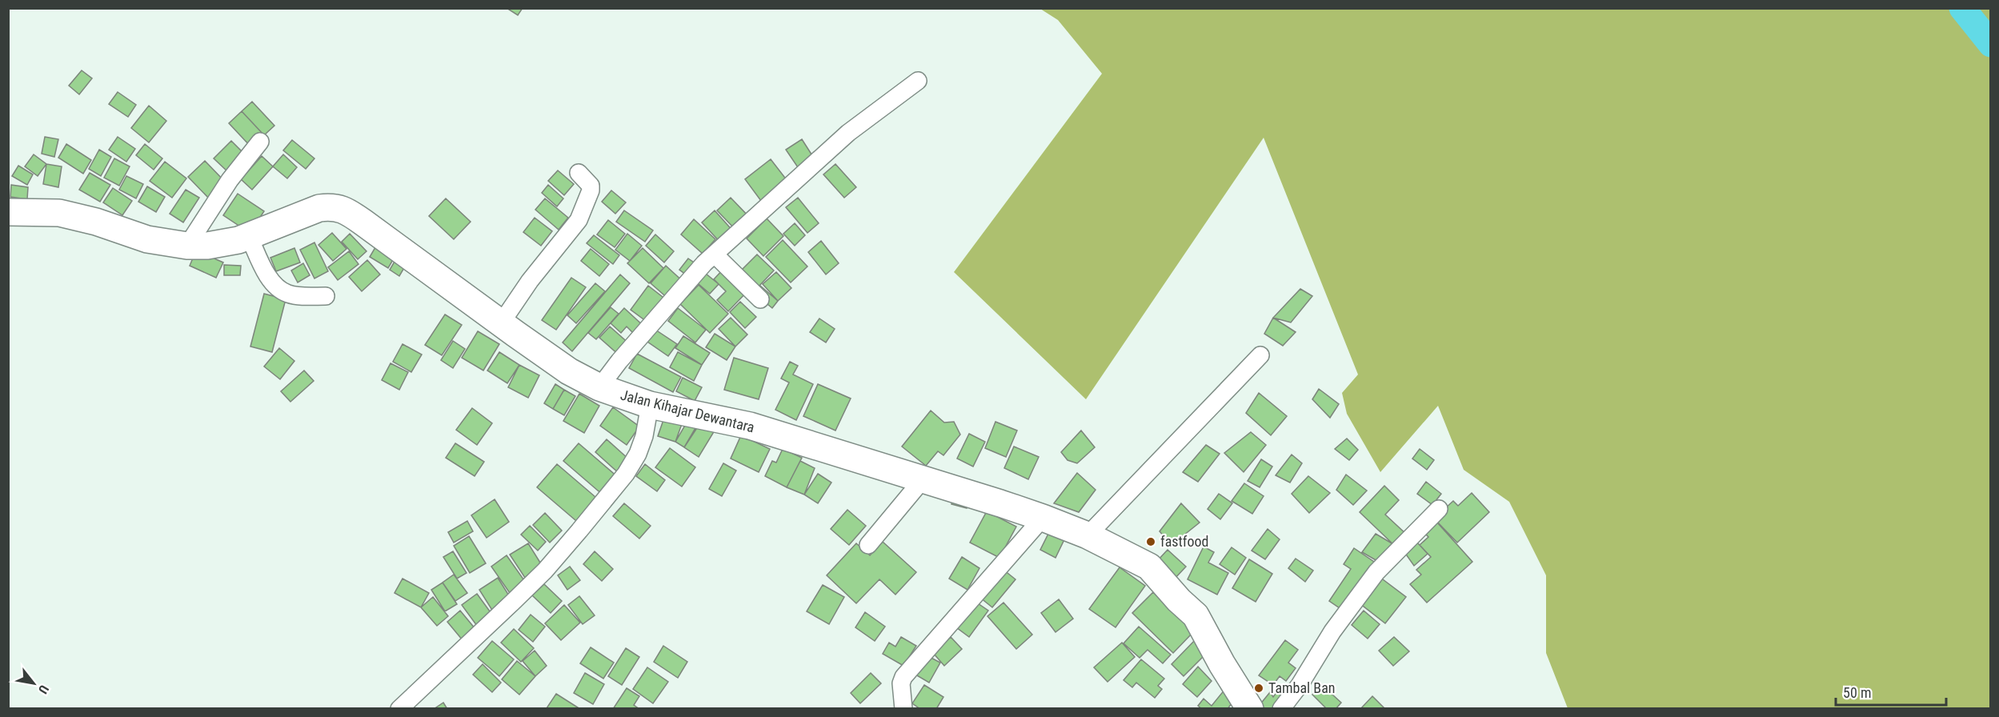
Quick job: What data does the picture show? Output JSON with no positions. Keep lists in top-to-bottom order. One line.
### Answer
{"streets":{"main road":["Jalan Kihajar Dewantara"]},"places":["fastfood","Tambal Ban"],"scale_bar":"50 m","north":"bottom right"}
